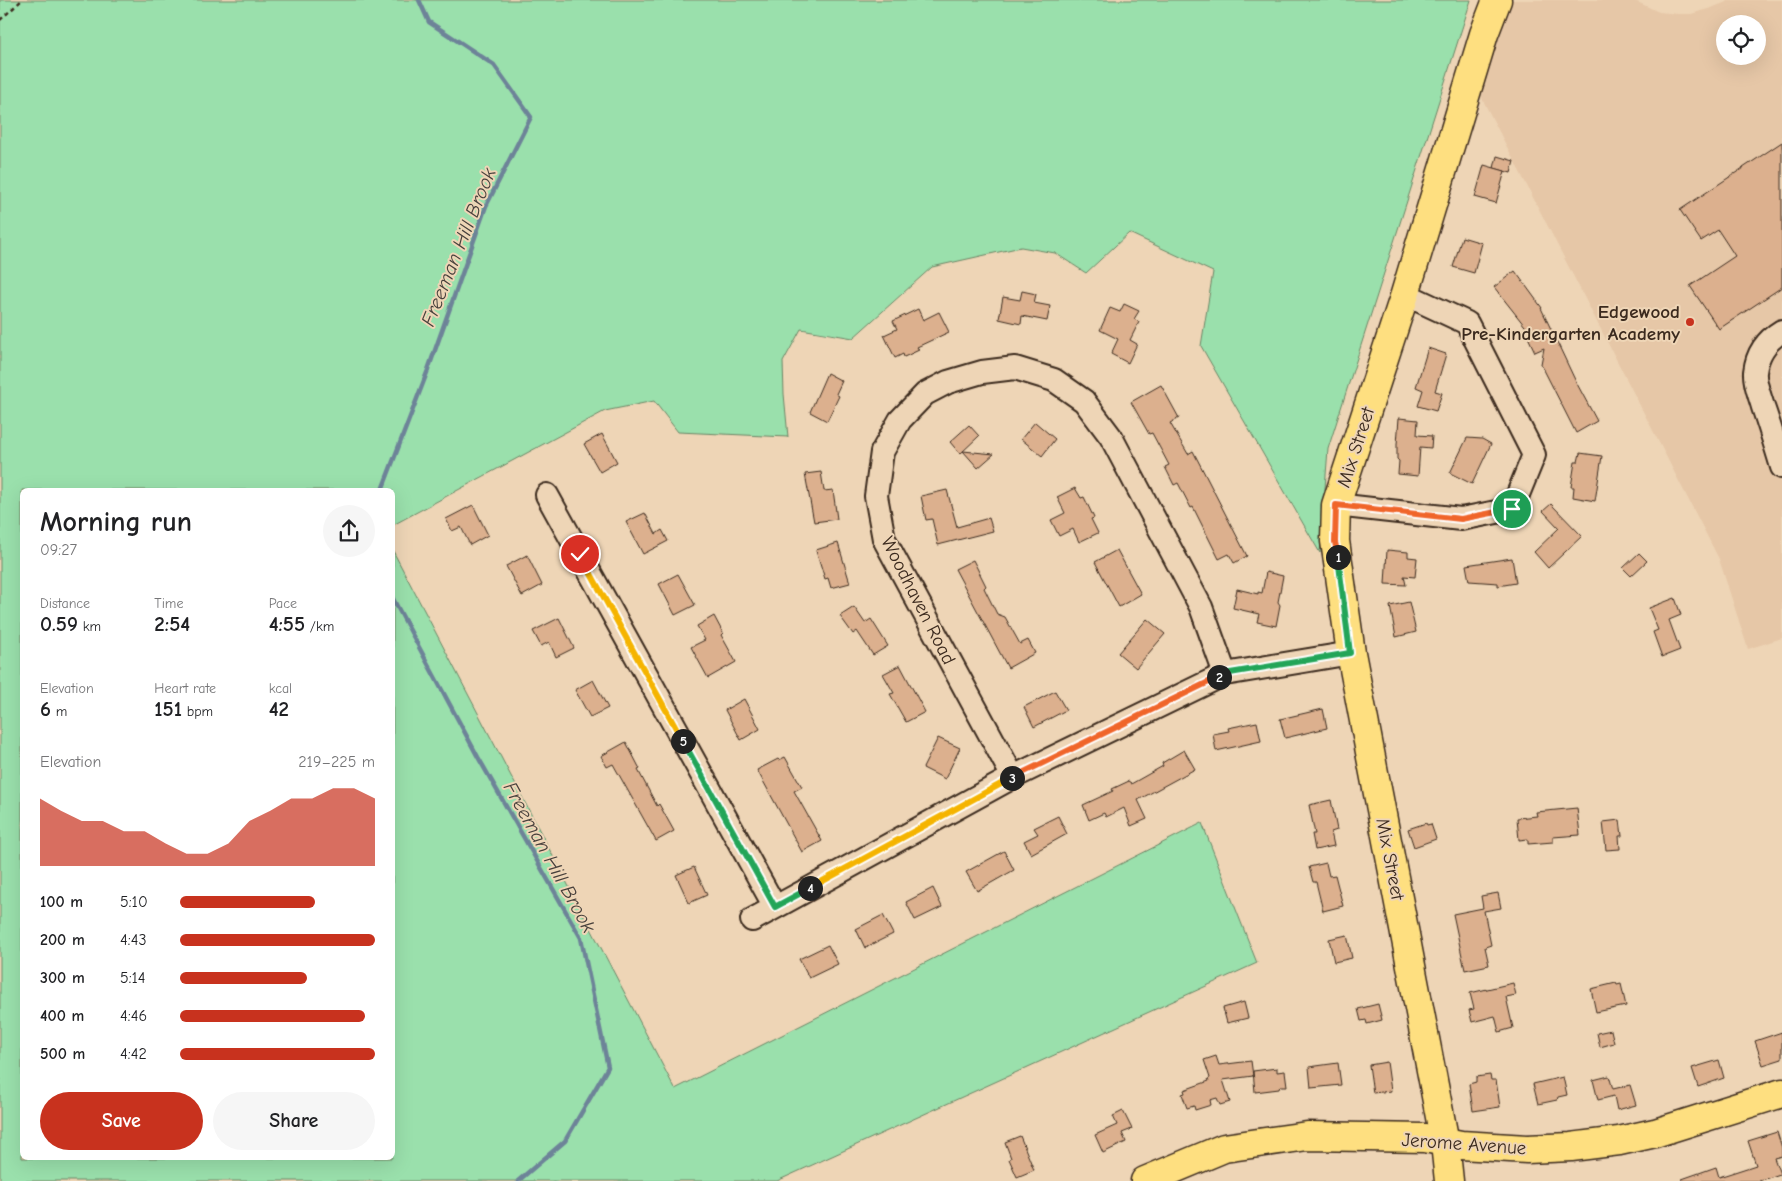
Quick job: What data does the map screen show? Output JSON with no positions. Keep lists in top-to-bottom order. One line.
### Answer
{"streets":{"main road":["Mix Street","Jerome Avenue"],"street":["Woodhaven Road"]},"crossings":[["Mix Street","Jerome Avenue"]],"water":["Freeman Hill Brook"],"places":["Edgewood Pre-Kindergarten Academy"],"page":{"heading":["Morning run","09:27"],"pins":["1","2","5","3","4"],"stats":[["Distance","0.59 km"],["Time","2:54"],["Pace","4:55 /km"],["Elevation","6 m"],["Heart rate","151 bpm"],["kcal","42"]],"chart":["Elevation","219–225 m"],"list":[{"name":"100 m","note":"5:10"},{"name":"200 m","note":"4:43"},{"name":"300 m","note":"5:14"},{"name":"400 m","note":"4:46"},{"name":"500 m","note":"4:42"}],"buttons":["Save","Share"]}}
